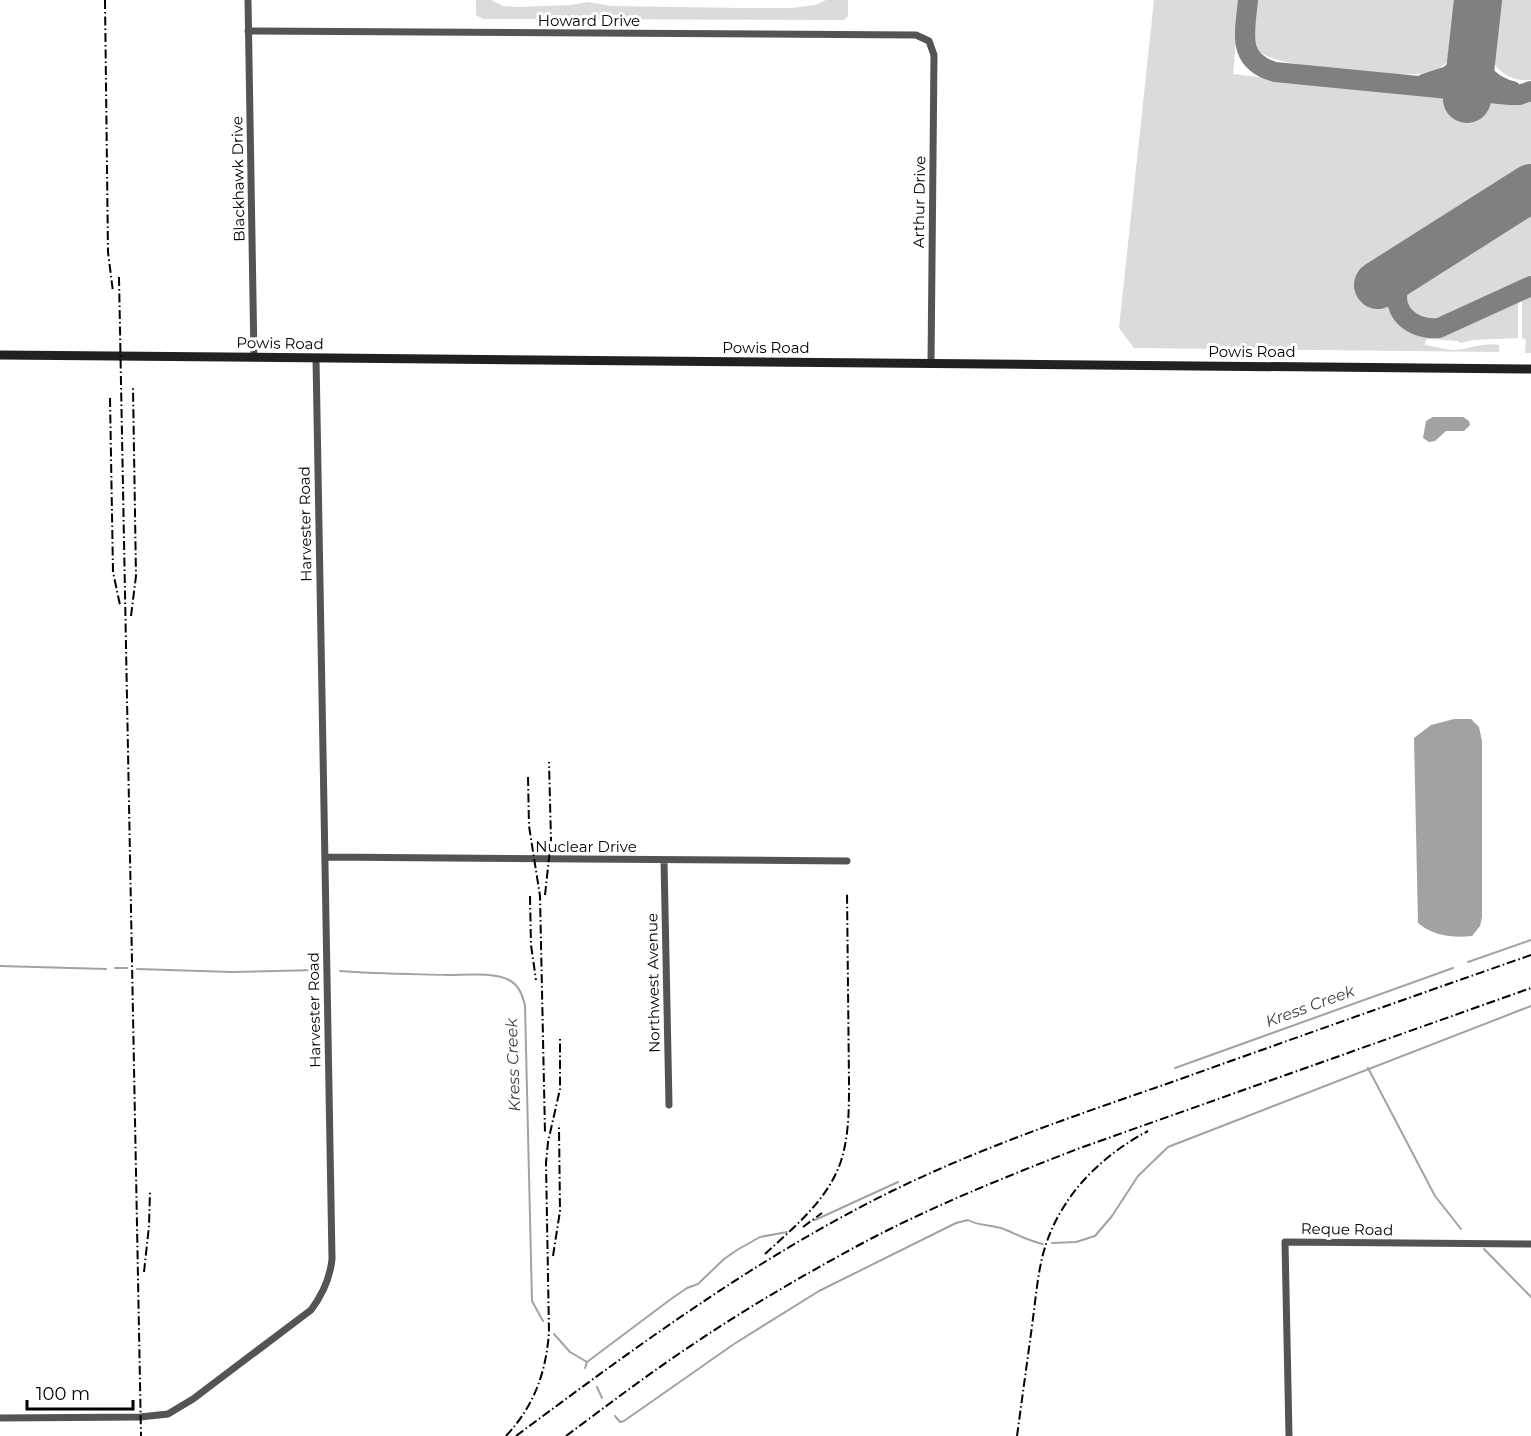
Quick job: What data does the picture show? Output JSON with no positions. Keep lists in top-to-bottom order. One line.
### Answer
{"streets":{"street":["Howard Drive","Blackhawk Drive","Arthur Drive","Powis Road","Harvester Road","Nuclear Drive","Northwest Avenue","Reque Road"]},"crossings":[["Howard Drive","Blackhawk Drive"],["Howard Drive","Arthur Drive"],["Blackhawk Drive","Powis Road"],["Arthur Drive","Powis Road"],["Powis Road","Harvester Road"],["Harvester Road","Nuclear Drive"],["Nuclear Drive","Northwest Avenue"]],"water":["Kress Creek"],"scale_bar":"100 m"}
